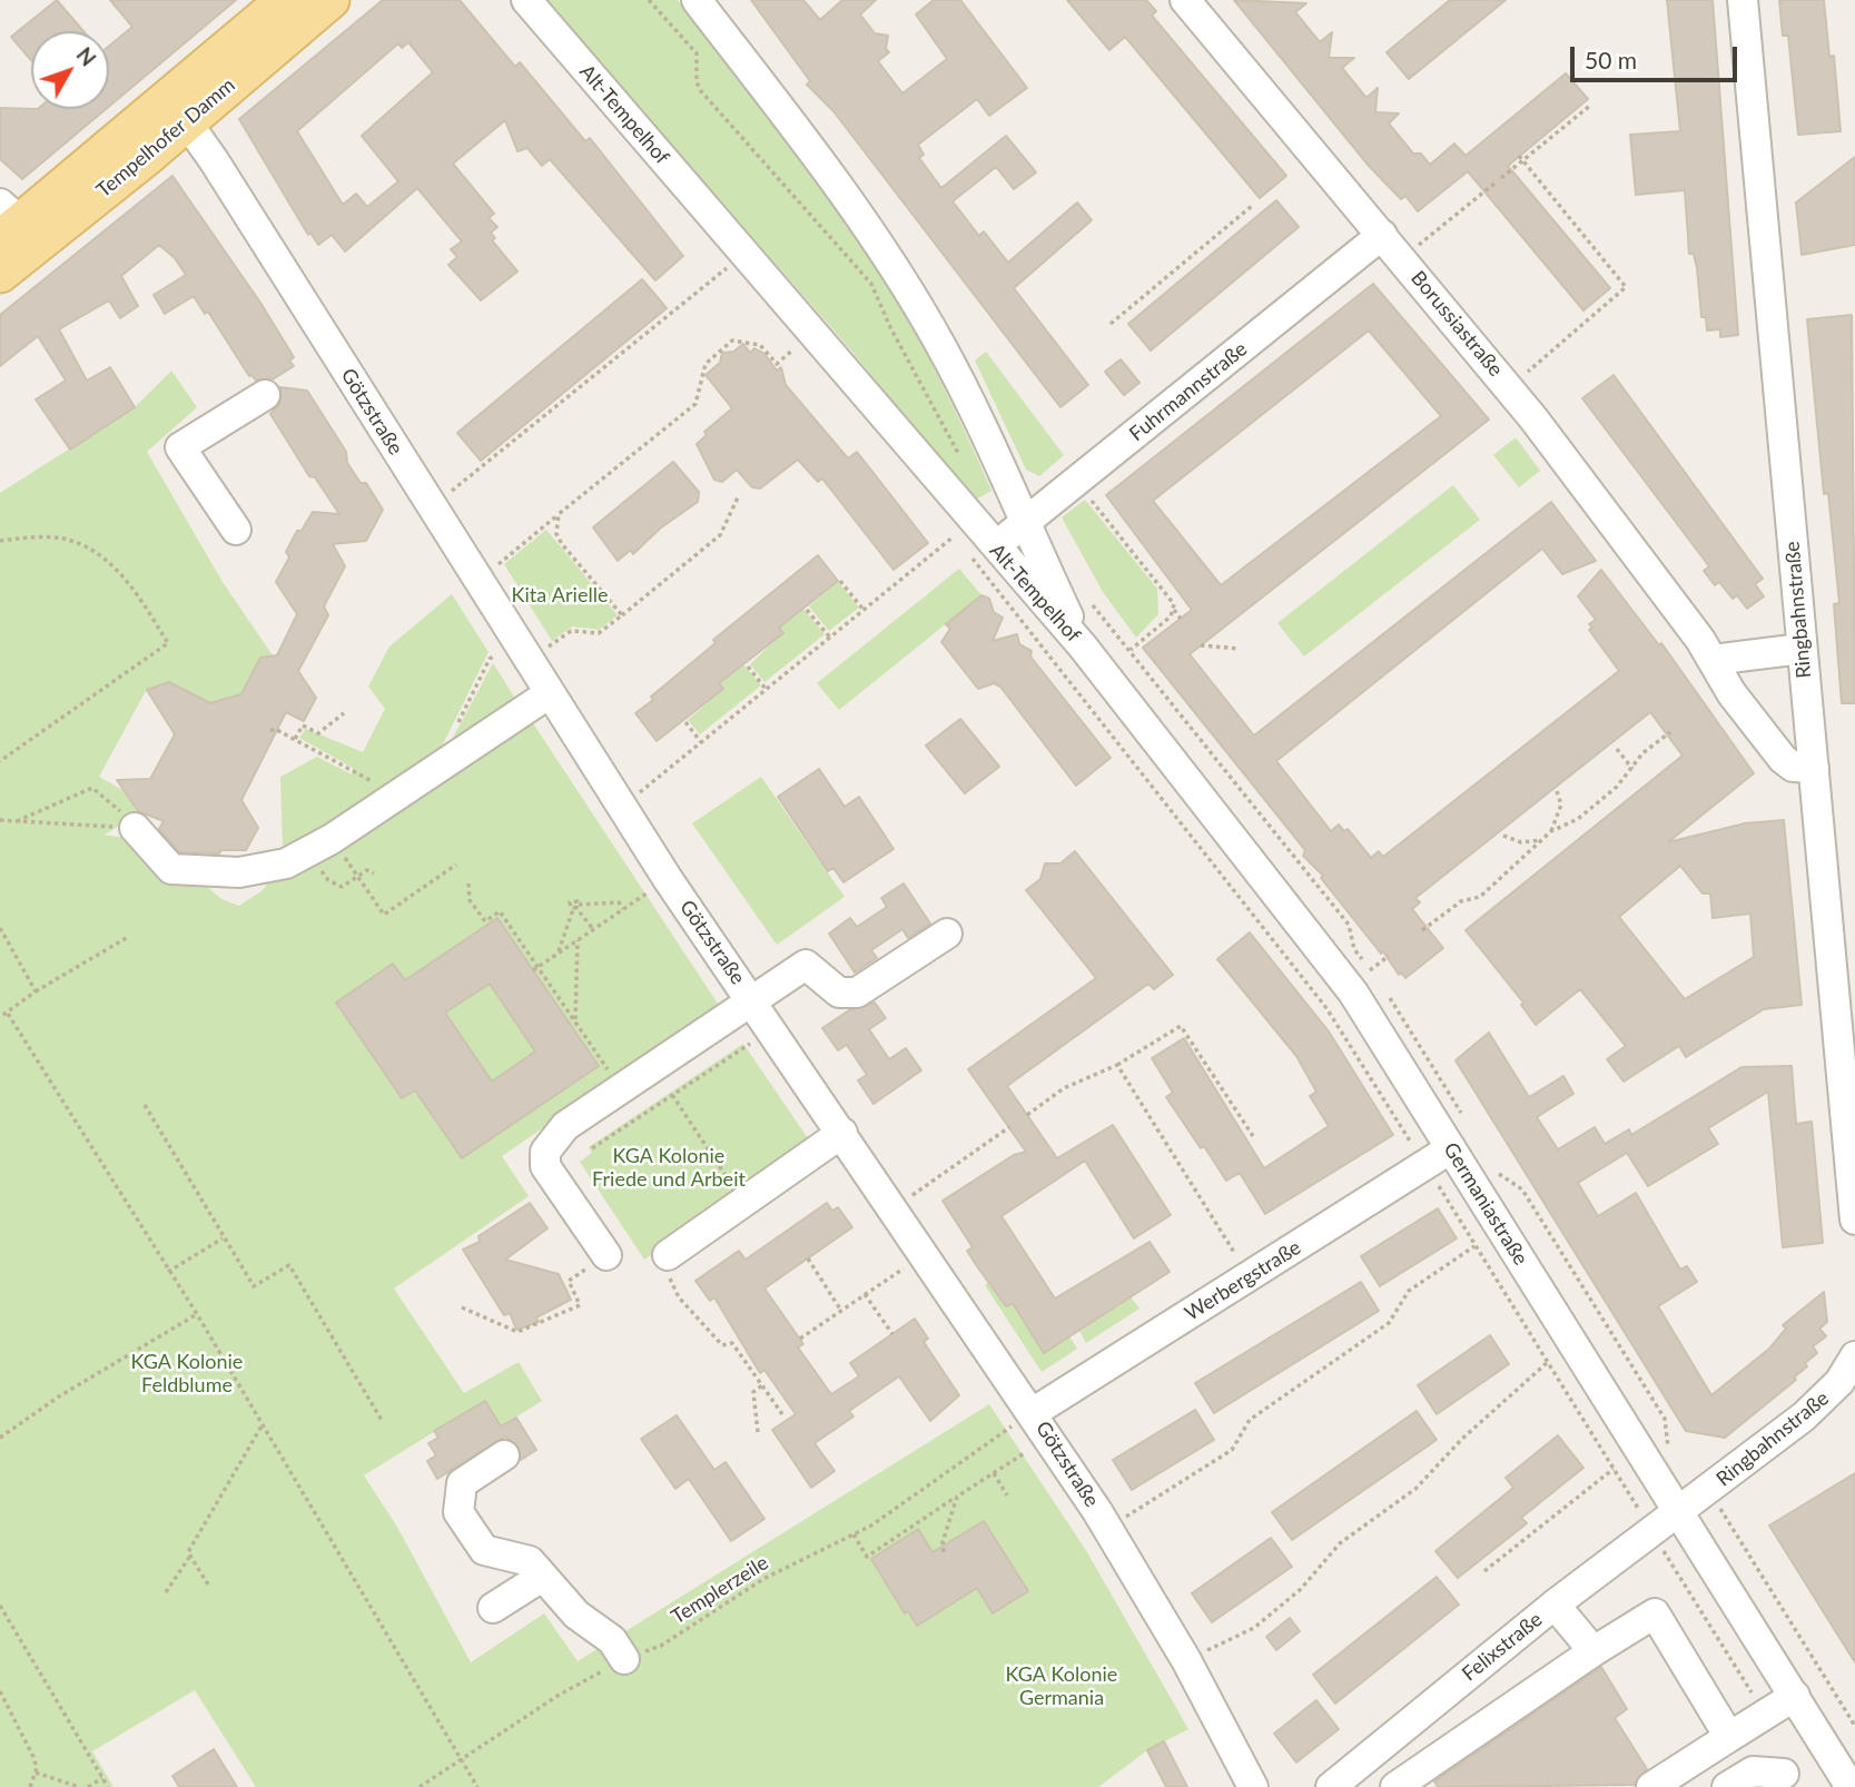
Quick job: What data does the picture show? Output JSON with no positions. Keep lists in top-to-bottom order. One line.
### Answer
{"streets":{"main road":["Tempelhofer Damm"],"street":["Alt-Tempelhof","Borussiastraße","Fuhrmannstraße","Götzstraße","Ringbahnstraße","Germaniastraße","Werbergstraße","Felixstraße"],"path":["Templerzeile"]},"crossings":[["Alt-Tempelhof","Fuhrmannstraße"],["Alt-Tempelhof","Germaniastraße"],["Tempelhofer Damm","Götzstraße"],["Borussiastraße","Fuhrmannstraße"],["Borussiastraße","Ringbahnstraße"],["Götzstraße","Werbergstraße"],["Götzstraße","Templerzeile"],["Ringbahnstraße","Germaniastraße"],["Ringbahnstraße","Felixstraße"],["Germaniastraße","Werbergstraße"],["Germaniastraße","Felixstraße"],["Werbergstraße","Templerzeile"]],"parks":["Kita Arielle","KGA Kolonie Friede und Arbeit","KGA Kolonie Feldblume","KGA Kolonie Germania"],"scale_bar":"50 m","north":"top right"}
